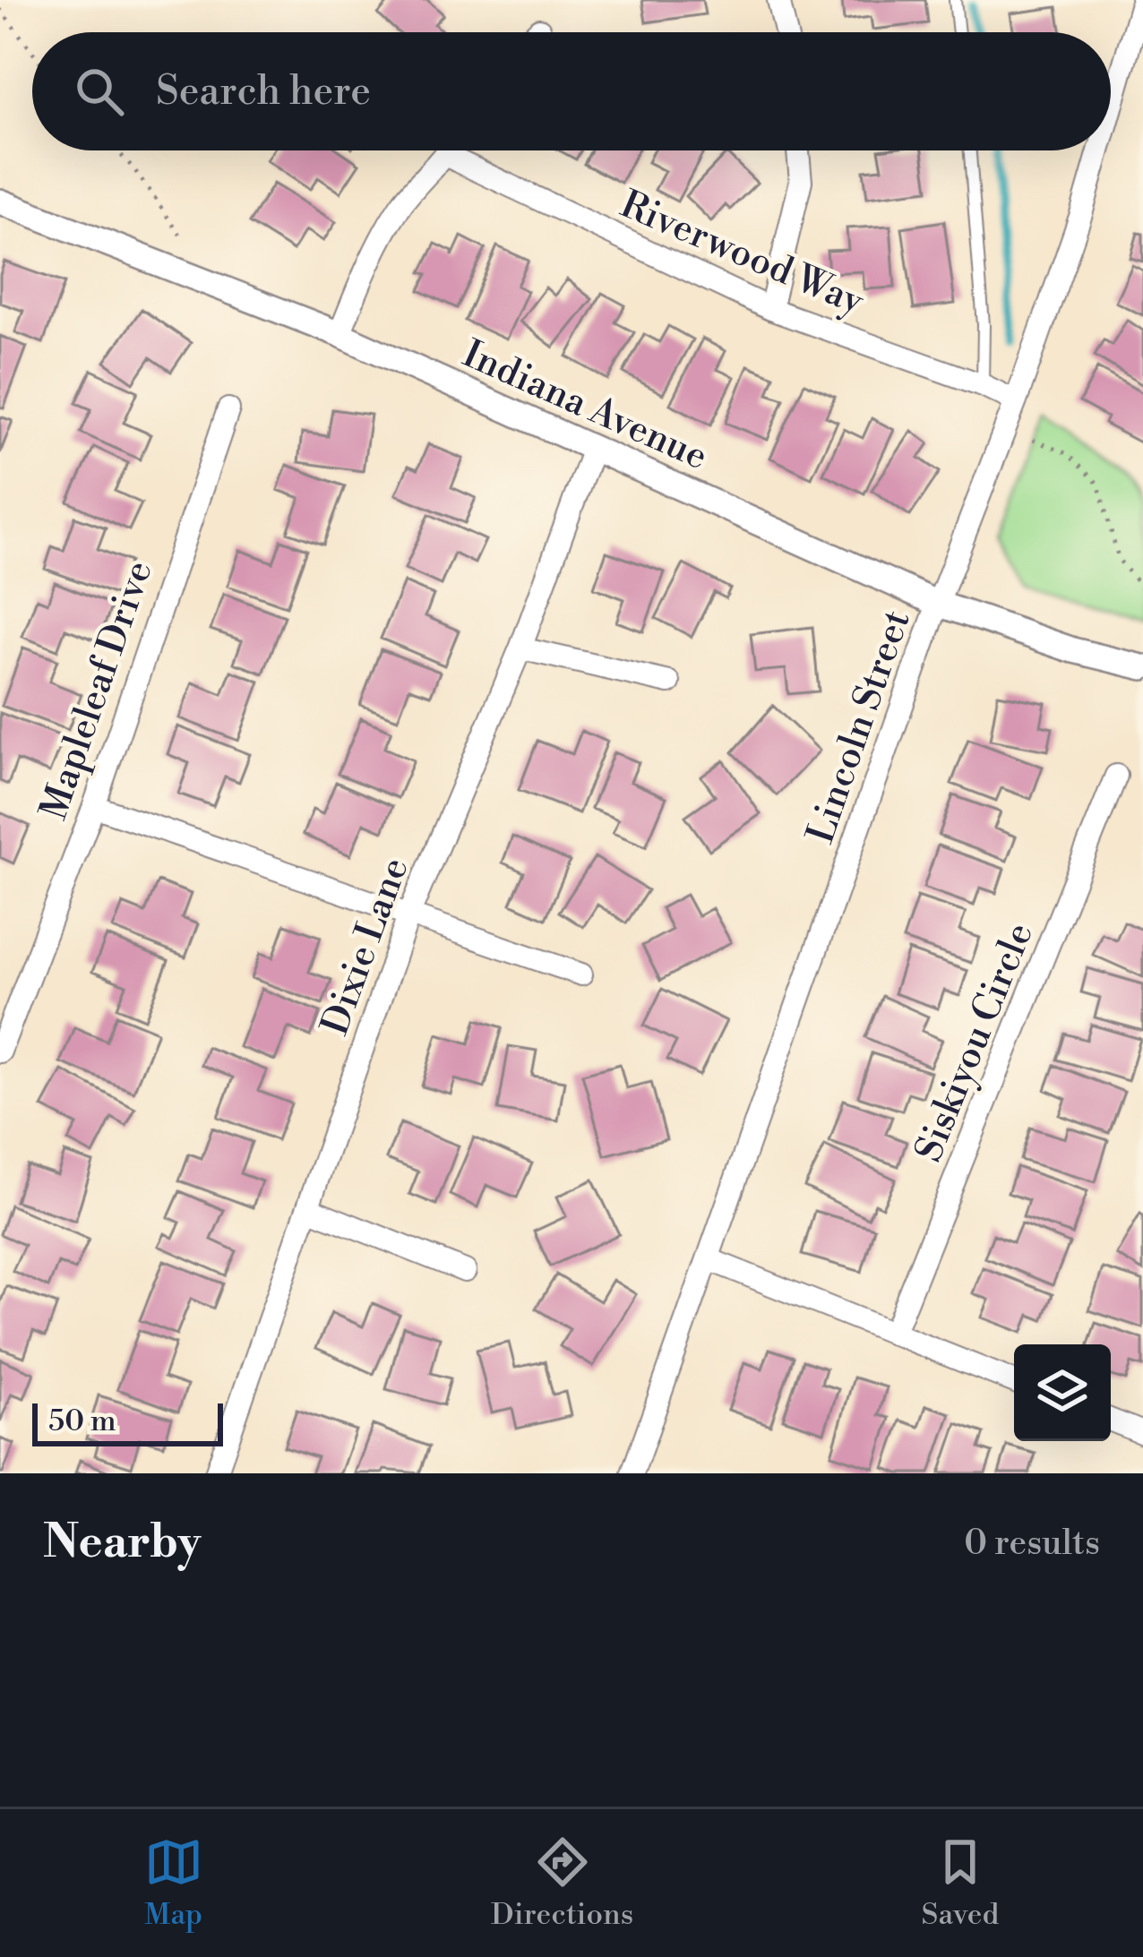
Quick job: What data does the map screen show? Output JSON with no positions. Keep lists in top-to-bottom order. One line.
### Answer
{"streets":{"street":["Riverwood Way","Indiana Avenue","Mapleleaf Drive","Lincoln Street","Dixie Lane","Siskiyou Circle"]},"crossings":[["Riverwood Way","Lincoln Street"],["Indiana Avenue","Lincoln Street"],["Indiana Avenue","Dixie Lane"]],"scale_bar":"50 m","page":{"search":"Search here","scale":"50 m","heading":["Nearby","0 results"],"nav":["Map","Directions","Saved"]}}
